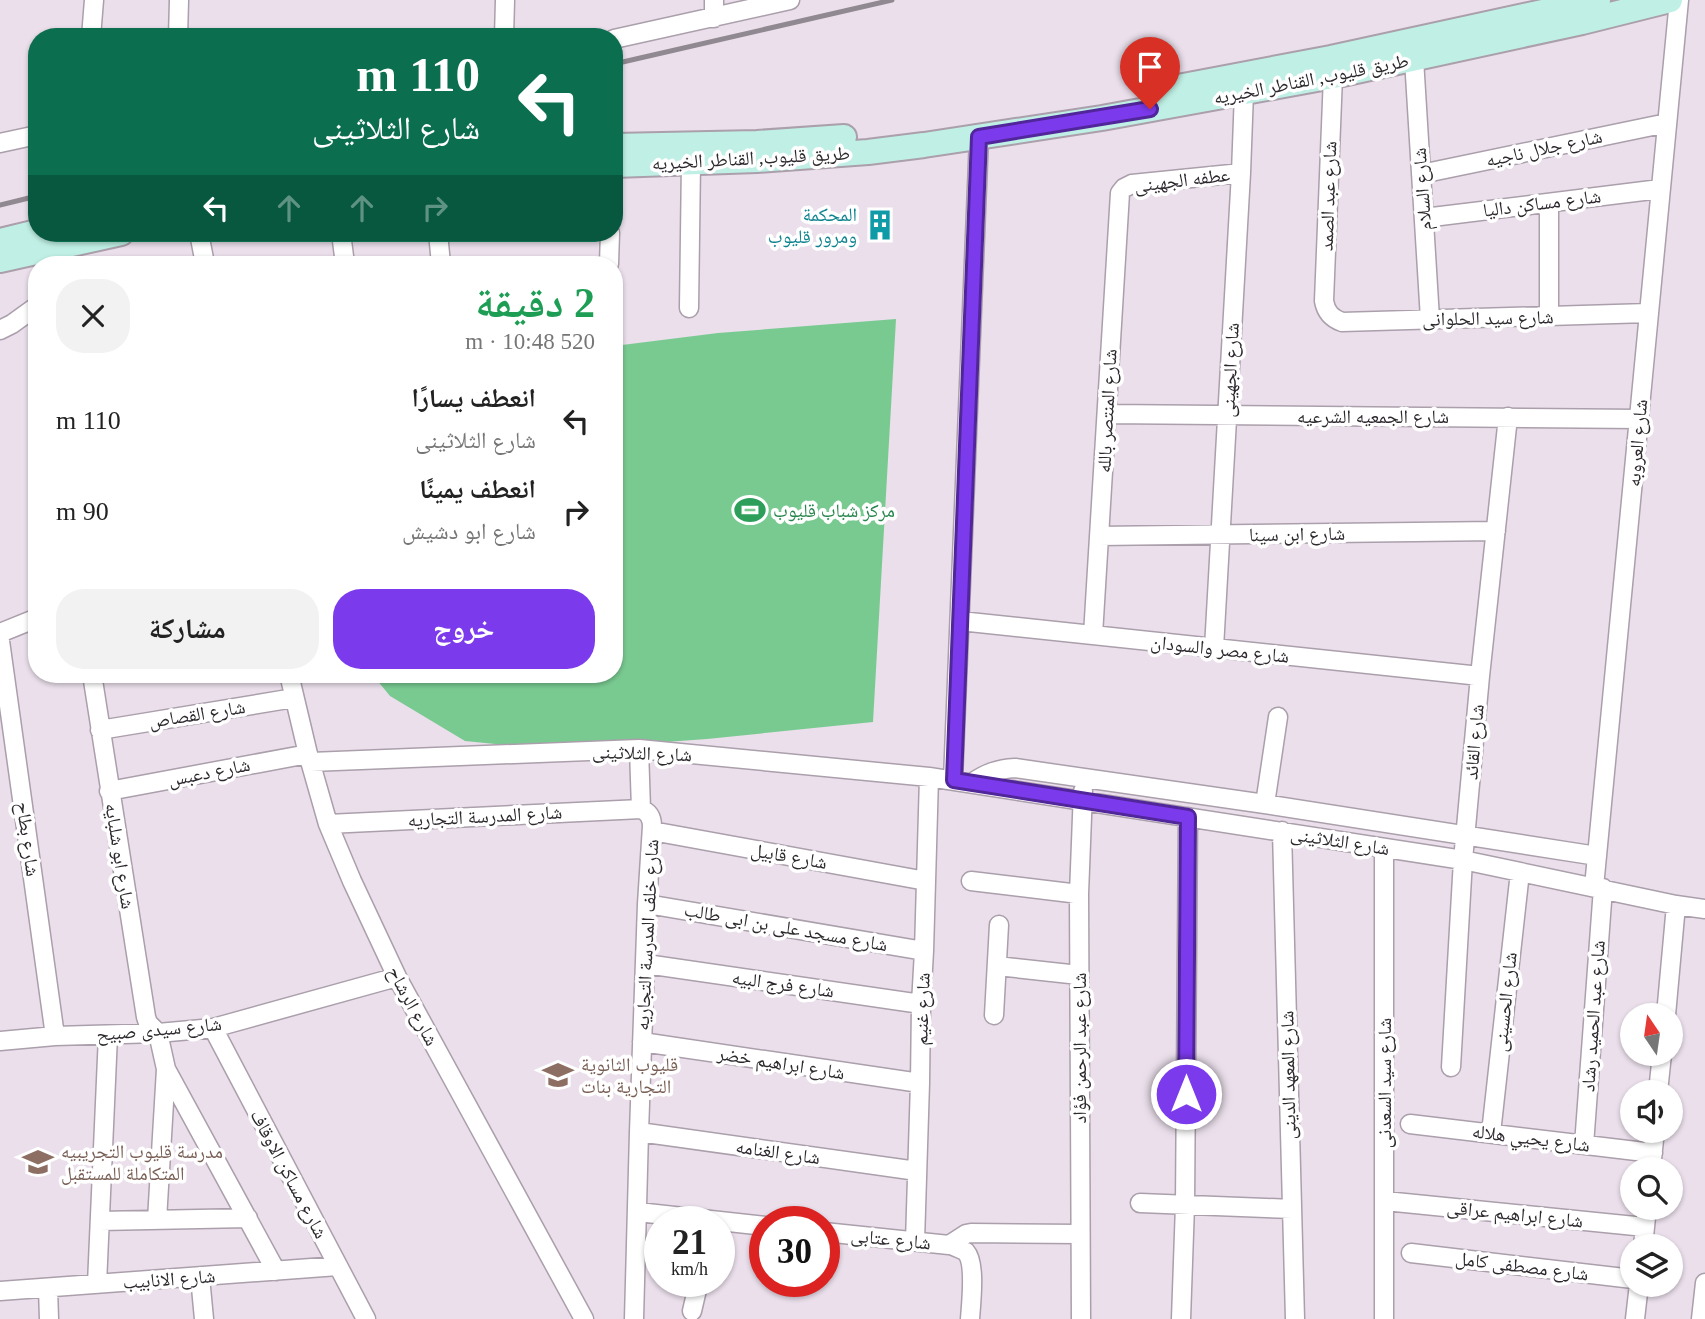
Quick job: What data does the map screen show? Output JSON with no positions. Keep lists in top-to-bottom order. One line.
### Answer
{"streets":{"main road":["طريق قليوب, القناطر الخيريه"],"street":["شارع جلال ناجيه","عطفه الجهينى","شارع السلام","شارع عبد الصمد","شارع مساكن داليا","شارع سيد الحلوانى","شارع الجهينى","شارع المنتصر بالله","شارع الجمعيه الشرعيه","شارع العروبه","شارع ابن سينا","شارع مصر والسودان","شارع القصاص","شارع القائد","شارع الثلاثينى","شارع دعبس","شارع المدرسة التجاريه","شارع بطاح","شارع ابو شلبايه","شارع قابيل","شارع مسجد على بن ابى طالب","شارع خلف المدرسة التجاريه","شارع فرج البيه","شارع الحسينى","شارع الرشاح","شارع غنيم","شارع عبد الحميد رشاد","شارع سيدى صبيح","شارع عبد الرحمن فؤاد","شارع ابراهيم خضر","شارع المعهد الدينى","شارع سيد السعدنى","شارع يحيي هلاله","شارع الغنامه","شارع مساكن الاوقاف","شارع ابراهيم عراقى","شارع عتابى","شارع مصطفى كامل","شارع الانابيب"]},"crossings":[["طريق قليوب, القناطر الخيريه","شارع السلام"],["طريق قليوب, القناطر الخيريه","شارع عبد الصمد"],["طريق قليوب, القناطر الخيريه","شارع الجهينى"],["شارع جلال ناجيه","شارع السلام"],["شارع جلال ناجيه","شارع العروبه"],["عطفه الجهينى","شارع الجهينى"],["عطفه الجهينى","شارع المنتصر بالله"],["شارع السلام","شارع مساكن داليا"],["شارع السلام","شارع سيد الحلوانى"],["شارع عبد الصمد","شارع سيد الحلوانى"],["شارع مساكن داليا","شارع العروبه"],["شارع سيد الحلوانى","شارع العروبه"],["شارع الجهينى","شارع الجمعيه الشرعيه"],["شارع الجهينى","شارع ابن سينا"],["شارع الجهينى","شارع مصر والسودان"],["شارع المنتصر بالله","شارع الجمعيه الشرعيه"],["شارع المنتصر بالله","شارع ابن سينا"],["شارع المنتصر بالله","شارع مصر والسودان"],["شارع الجمعيه الشرعيه","شارع العروبه"],["شارع الجمعيه الشرعيه","شارع القائد"],["شارع العروبه","شارع الثلاثينى"],["شارع العروبه","شارع عبد الحميد رشاد"],["شارع ابن سينا","شارع القائد"],["شارع مصر والسودان","شارع القائد"],["شارع القصاص","شارع ابو شلبايه"],["شارع القصاص","شارع الرشاح"],["شارع القائد","شارع الثلاثينى"],["شارع الثلاثينى","شارع دعبس"],["شارع الثلاثينى","شارع الحسينى"],["شارع الثلاثينى","شارع الرشاح"],["شارع الثلاثينى","شارع غنيم"],["شارع الثلاثينى","شارع عبد الحميد رشاد"],["شارع الثلاثينى","شارع عبد الرحمن فؤاد"],["شارع الثلاثينى","شارع المعهد الدينى"],["شارع الثلاثينى","شارع سيد السعدنى"],["شارع دعبس","شارع ابو شلبايه"],["شارع دعبس","شارع الرشاح"],["شارع المدرسة التجاريه","شارع خلف المدرسة التجاريه"],["شارع المدرسة التجاريه","شارع الرشاح"],["شارع بطاح","شارع سيدى صبيح"],["شارع ابو شلبايه","شارع سيدى صبيح"],["شارع قابيل","شارع خلف المدرسة التجاريه"],["شارع قابيل","شارع غنيم"],["شارع مسجد على بن ابى طالب","شارع خلف المدرسة التجاريه"],["شارع مسجد على بن ابى طالب","شارع غنيم"],["شارع خلف المدرسة التجاريه","شارع فرج البيه"],["شارع خلف المدرسة التجاريه","شارع ابراهيم خضر"],["شارع خلف المدرسة التجاريه","شارع الغنامه"],["شارع فرج البيه","شارع غنيم"],["شارع الحسينى","شارع يحيي هلاله"],["شارع الرشاح","شارع سيدى صبيح"],["شارع غنيم","شارع ابراهيم خضر"],["شارع غنيم","شارع الغنامه"],["شارع غنيم","شارع عتابى"],["شارع عبد الحميد رشاد","شارع يحيي هلاله"],["شارع سيدى صبيح","شارع مساكن الاوقاف"],["شارع عبد الرحمن فؤاد","شارع عتابى"],["شارع سيد السعدنى","شارع ابراهيم عراقى"],["شارع مساكن الاوقاف","شارع الانابيب"]],"places":{"building":["المحكمة ومرور قليوب"],"sports":["مركز شباب قليوب"],"school or university":["قليوب الثانوية التجارية بنات","مدرسة قليوب التجريبيه المتكاملة للمستقبل"]},"north":"top","page":{"turn":["110 m","شارع الثلاثينى"],"heading":["2 دقيقة","520 m · 10:48"],"list":[{"name":"انعطف يسارًا","note":"شارع الثلاثينى","value":"110 m"},{"name":"انعطف يمينًا","note":"شارع ابو دشيش","value":"90 m"}],"buttons":["خروج","مشاركة"],"speed":"21 km/h","limit":"30"}}
